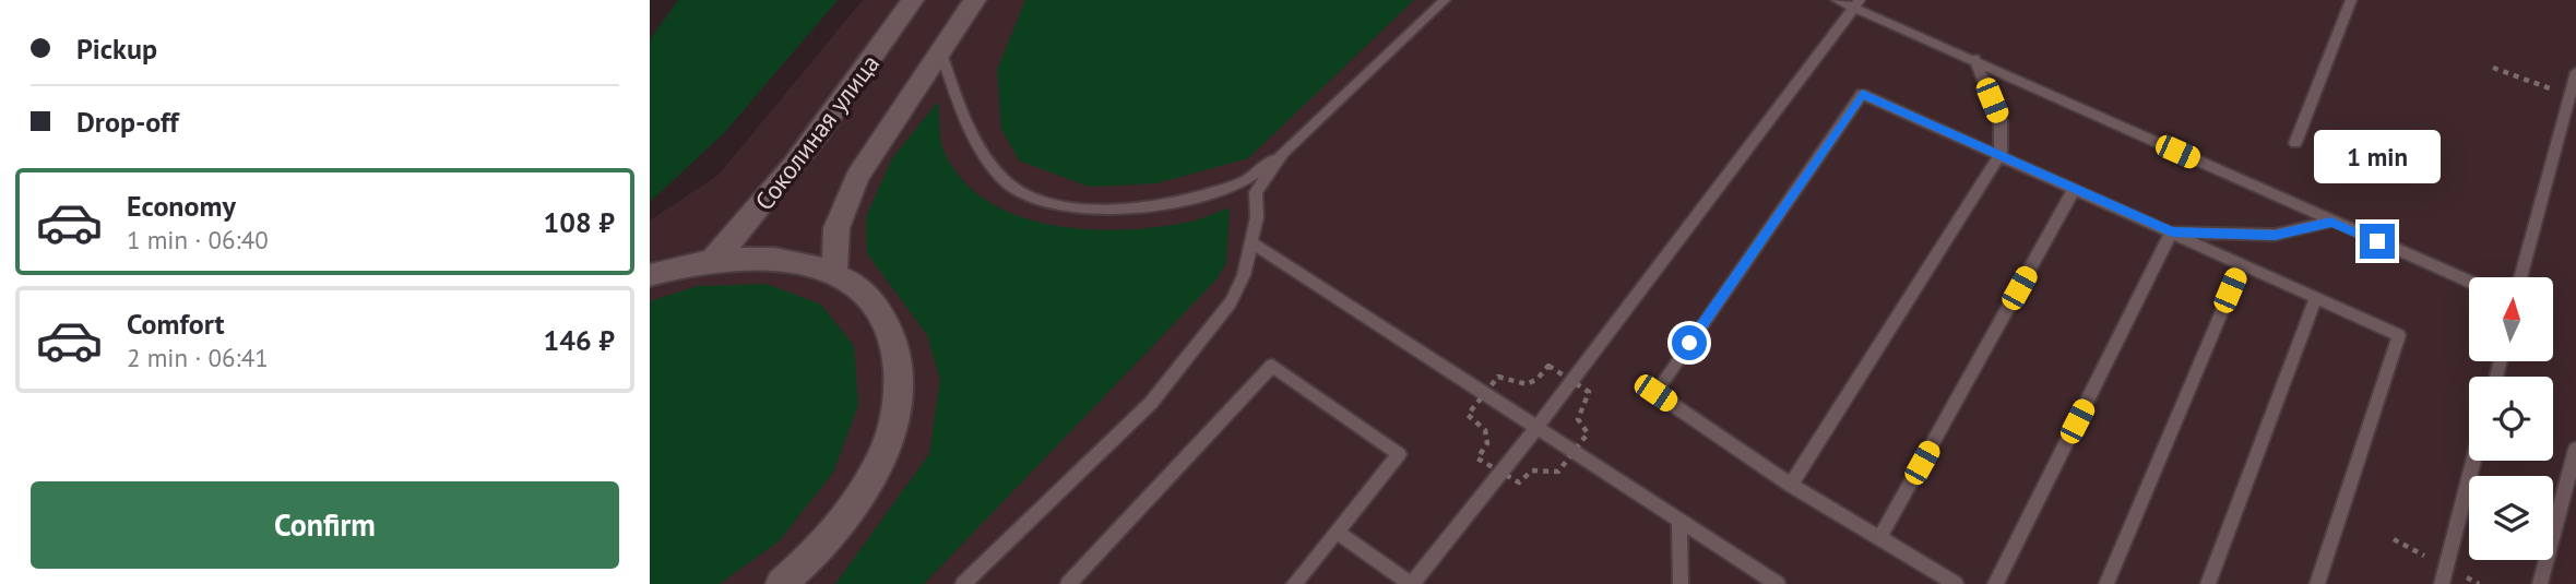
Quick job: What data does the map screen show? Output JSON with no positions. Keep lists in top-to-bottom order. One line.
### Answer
{"streets":{"street":["Соколиная улица"]},"north":"top","page":{"banner":["Pickup","Drop-off"],"bubble":"1 min","list":[{"name":"Economy","note":"1 min · 06:40","value":"108 ₽"},{"name":"Comfort","note":"2 min · 06:41","value":"146 ₽"}],"buttons":"Confirm"}}
